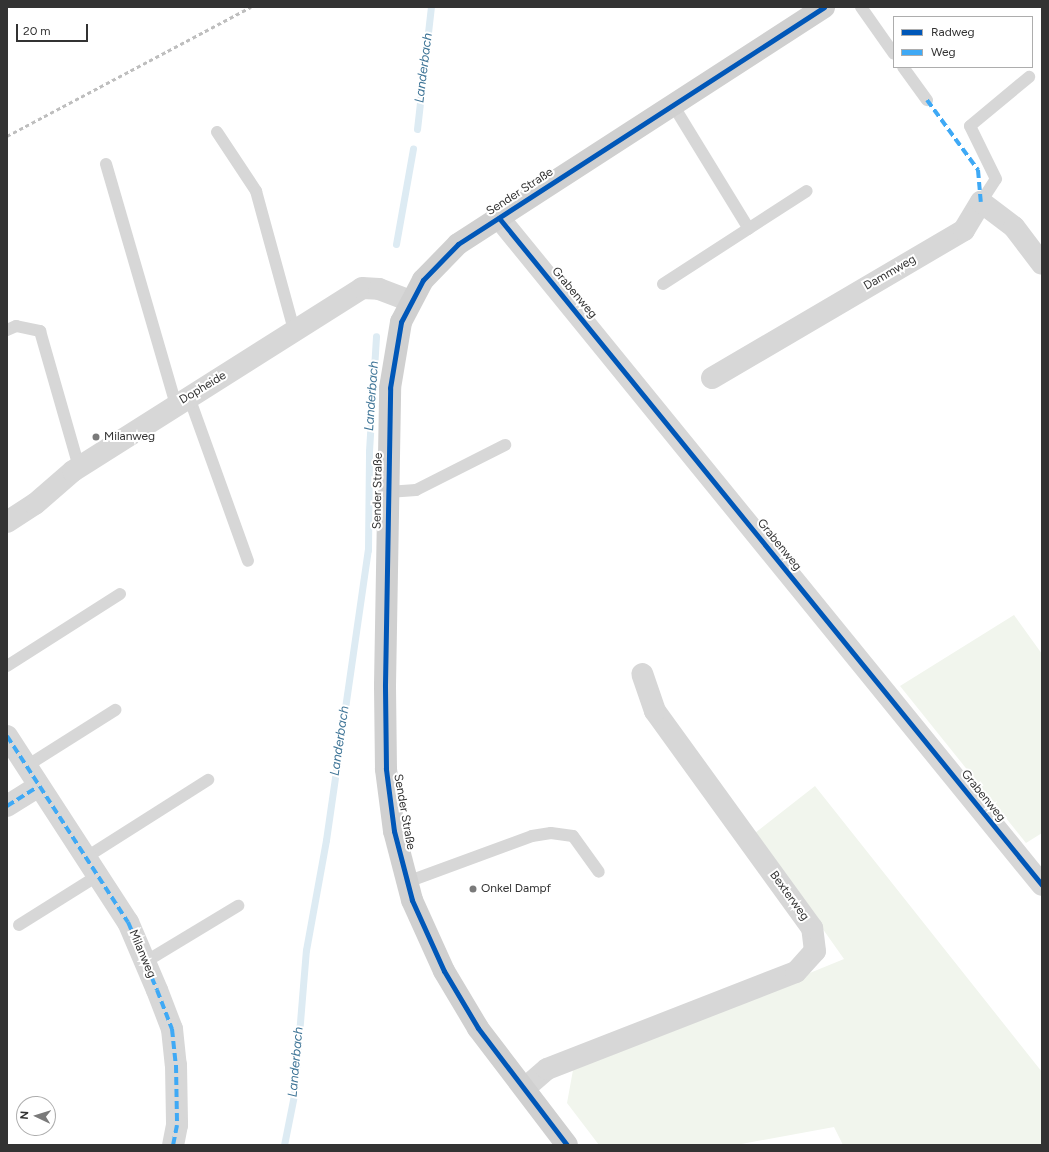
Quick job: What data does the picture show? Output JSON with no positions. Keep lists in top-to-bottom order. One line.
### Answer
{"streets":{"street":["Sender Straße","Dammweg","Grabenweg","Dopheide","Bexterweg","Milanweg"]},"crossings":[["Sender Straße","Grabenweg"],["Sender Straße","Dopheide"],["Sender Straße","Bexterweg"]],"water":["Landerbach"],"places":["Milanweg","Onkel Dampf"],"legend":["Radweg","Weg"],"scale_bar":"20 m","north":"left"}
